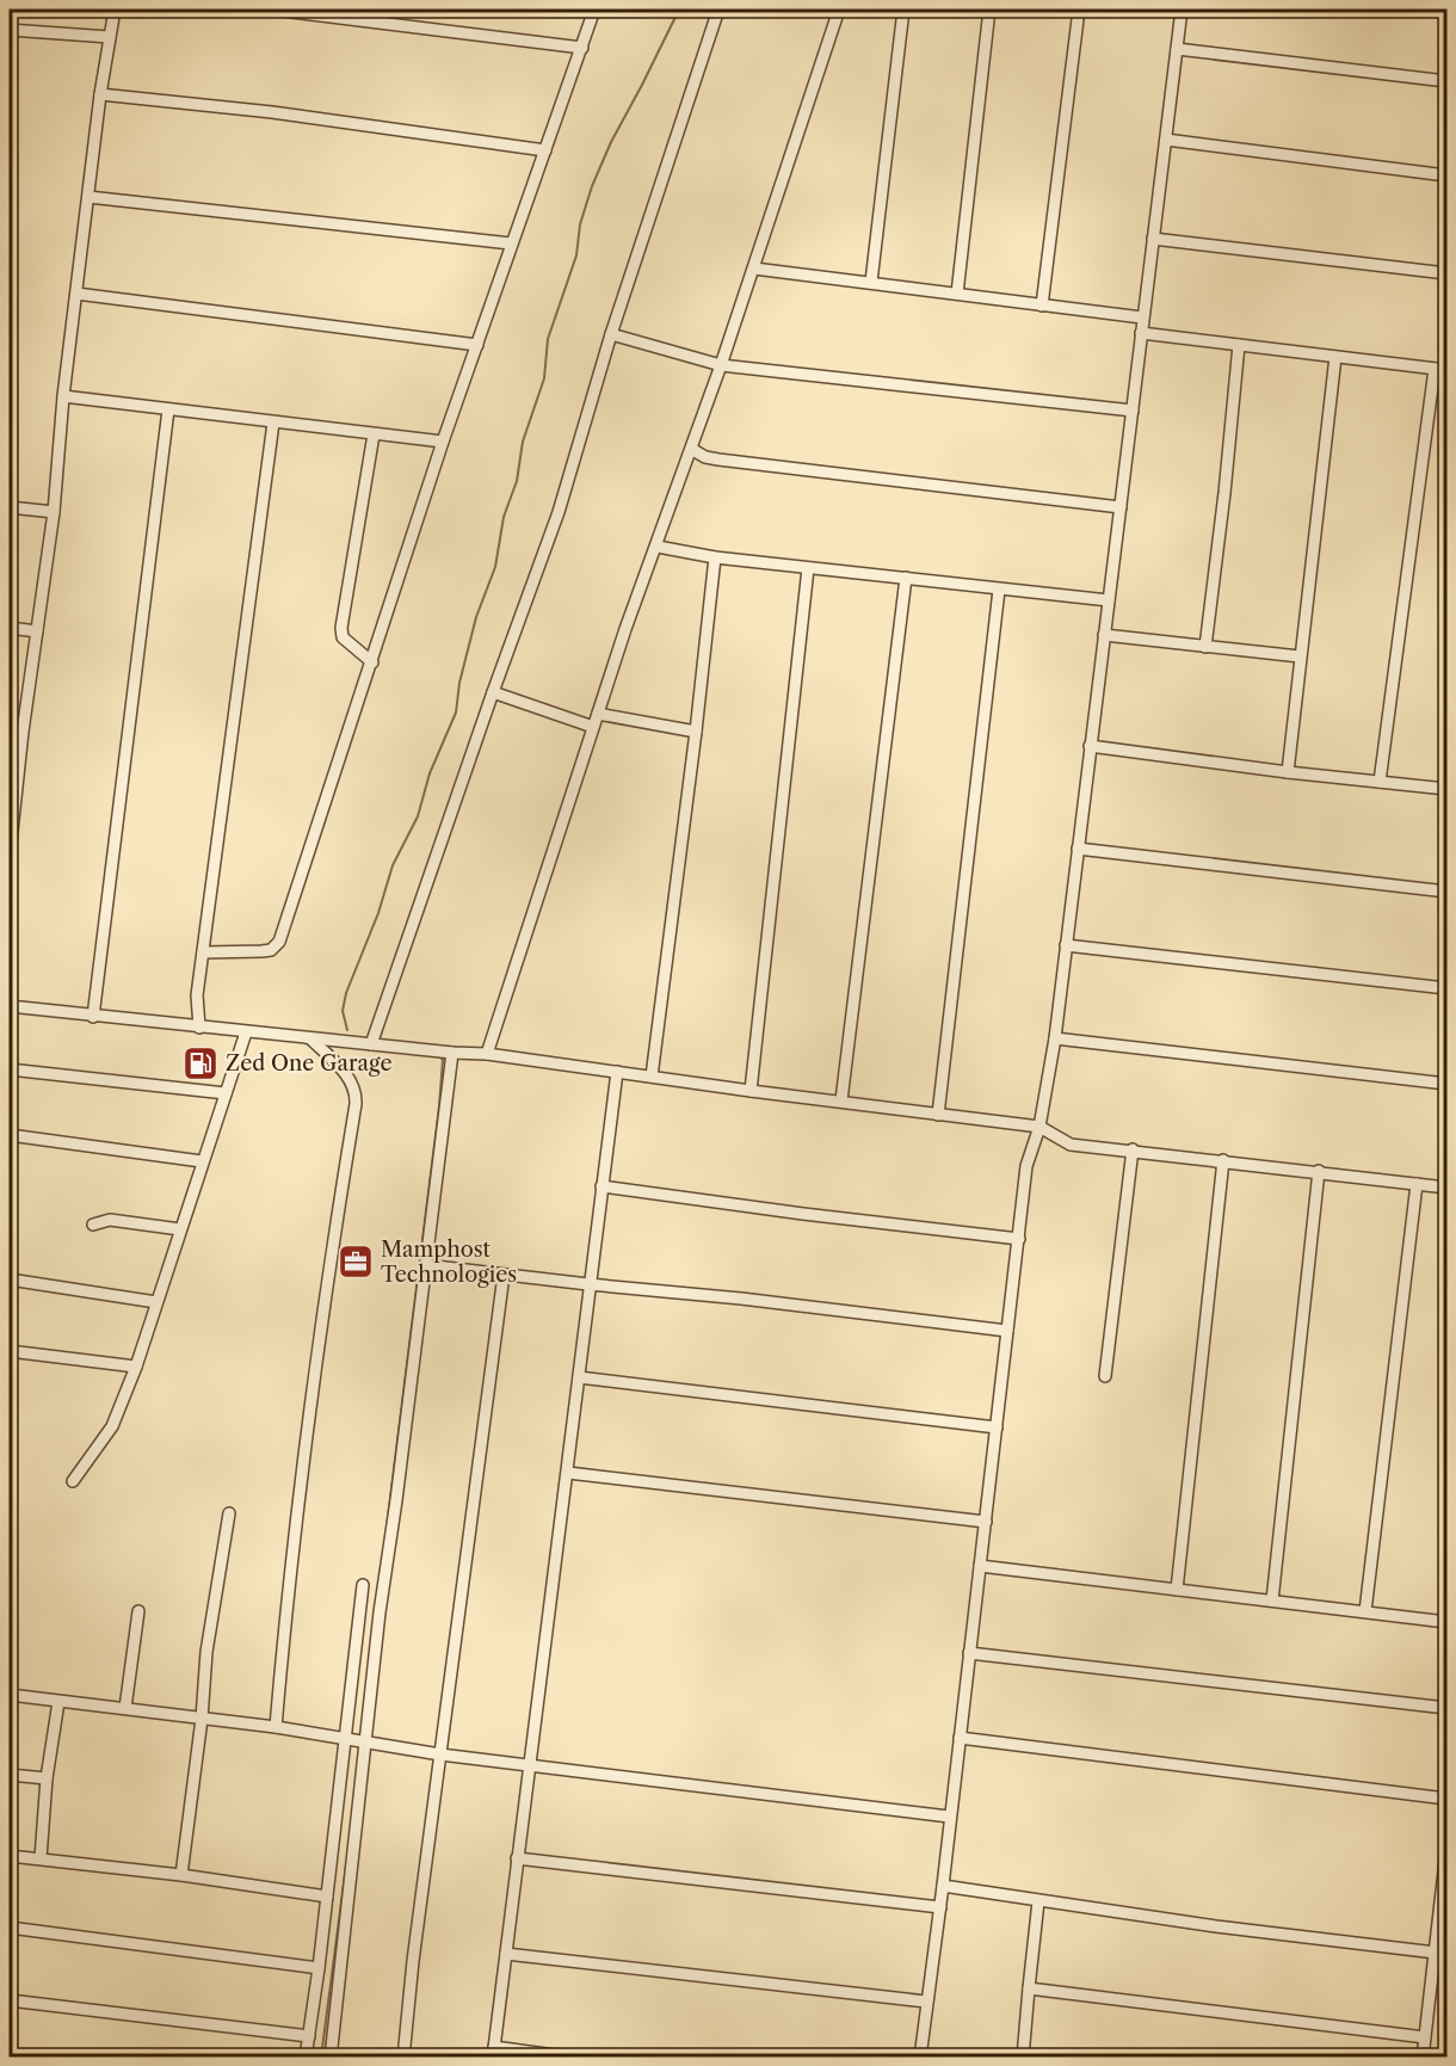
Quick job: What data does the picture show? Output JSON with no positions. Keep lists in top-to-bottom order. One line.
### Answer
{"places":{"fuel station":["Zed One Garage"],"office":["Mamphost Technologies"]}}
